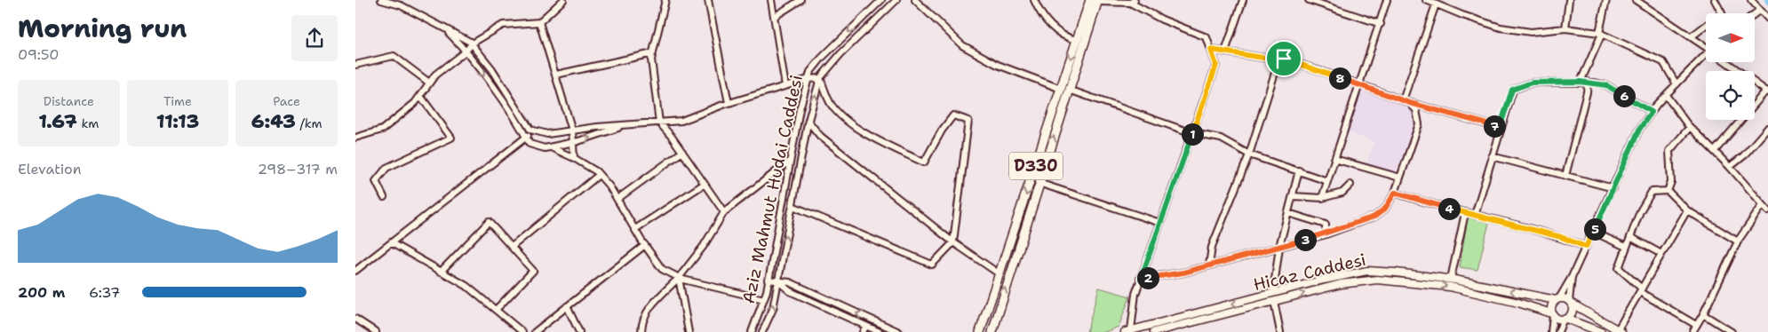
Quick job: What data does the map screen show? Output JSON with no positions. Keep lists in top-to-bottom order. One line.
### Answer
{"streets":{"highway":["D330"],"main road":["Hicaz Caddesi"],"street":["Aziz Mahmut Hudai Caddesi"]},"north":"right","page":{"heading":["Morning run","09:50"],"pins":["8","6","7","1","4","5","3","2"],"stats":[["Distance","1.67 km"],["Time","11:13"],["Pace","6:43 /km"]],"chart":["Elevation","298–317 m"],"list":[{"name":"200 m","note":"6:37"}]}}
